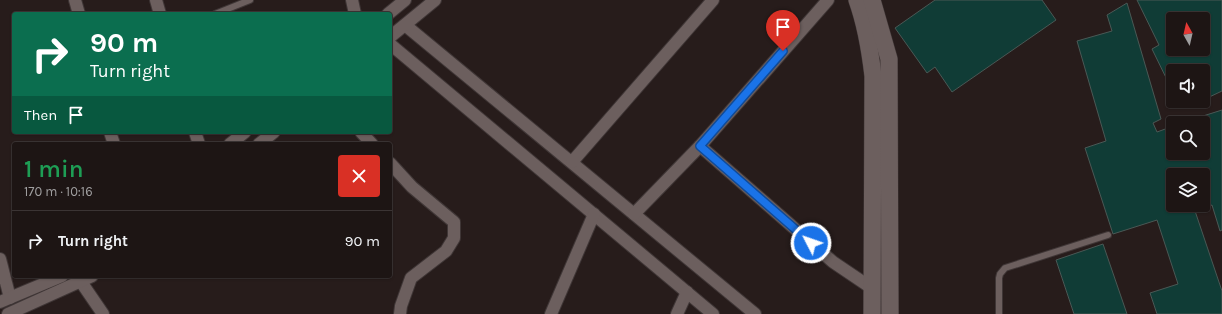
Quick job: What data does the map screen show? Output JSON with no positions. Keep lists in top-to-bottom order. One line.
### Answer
{"north":"top","page":{"turn":["90 m","Turn right"],"then":"Then","heading":["1 min","170 m · 10:16"],"list":[{"name":"Turn right","value":"90 m"}]}}
